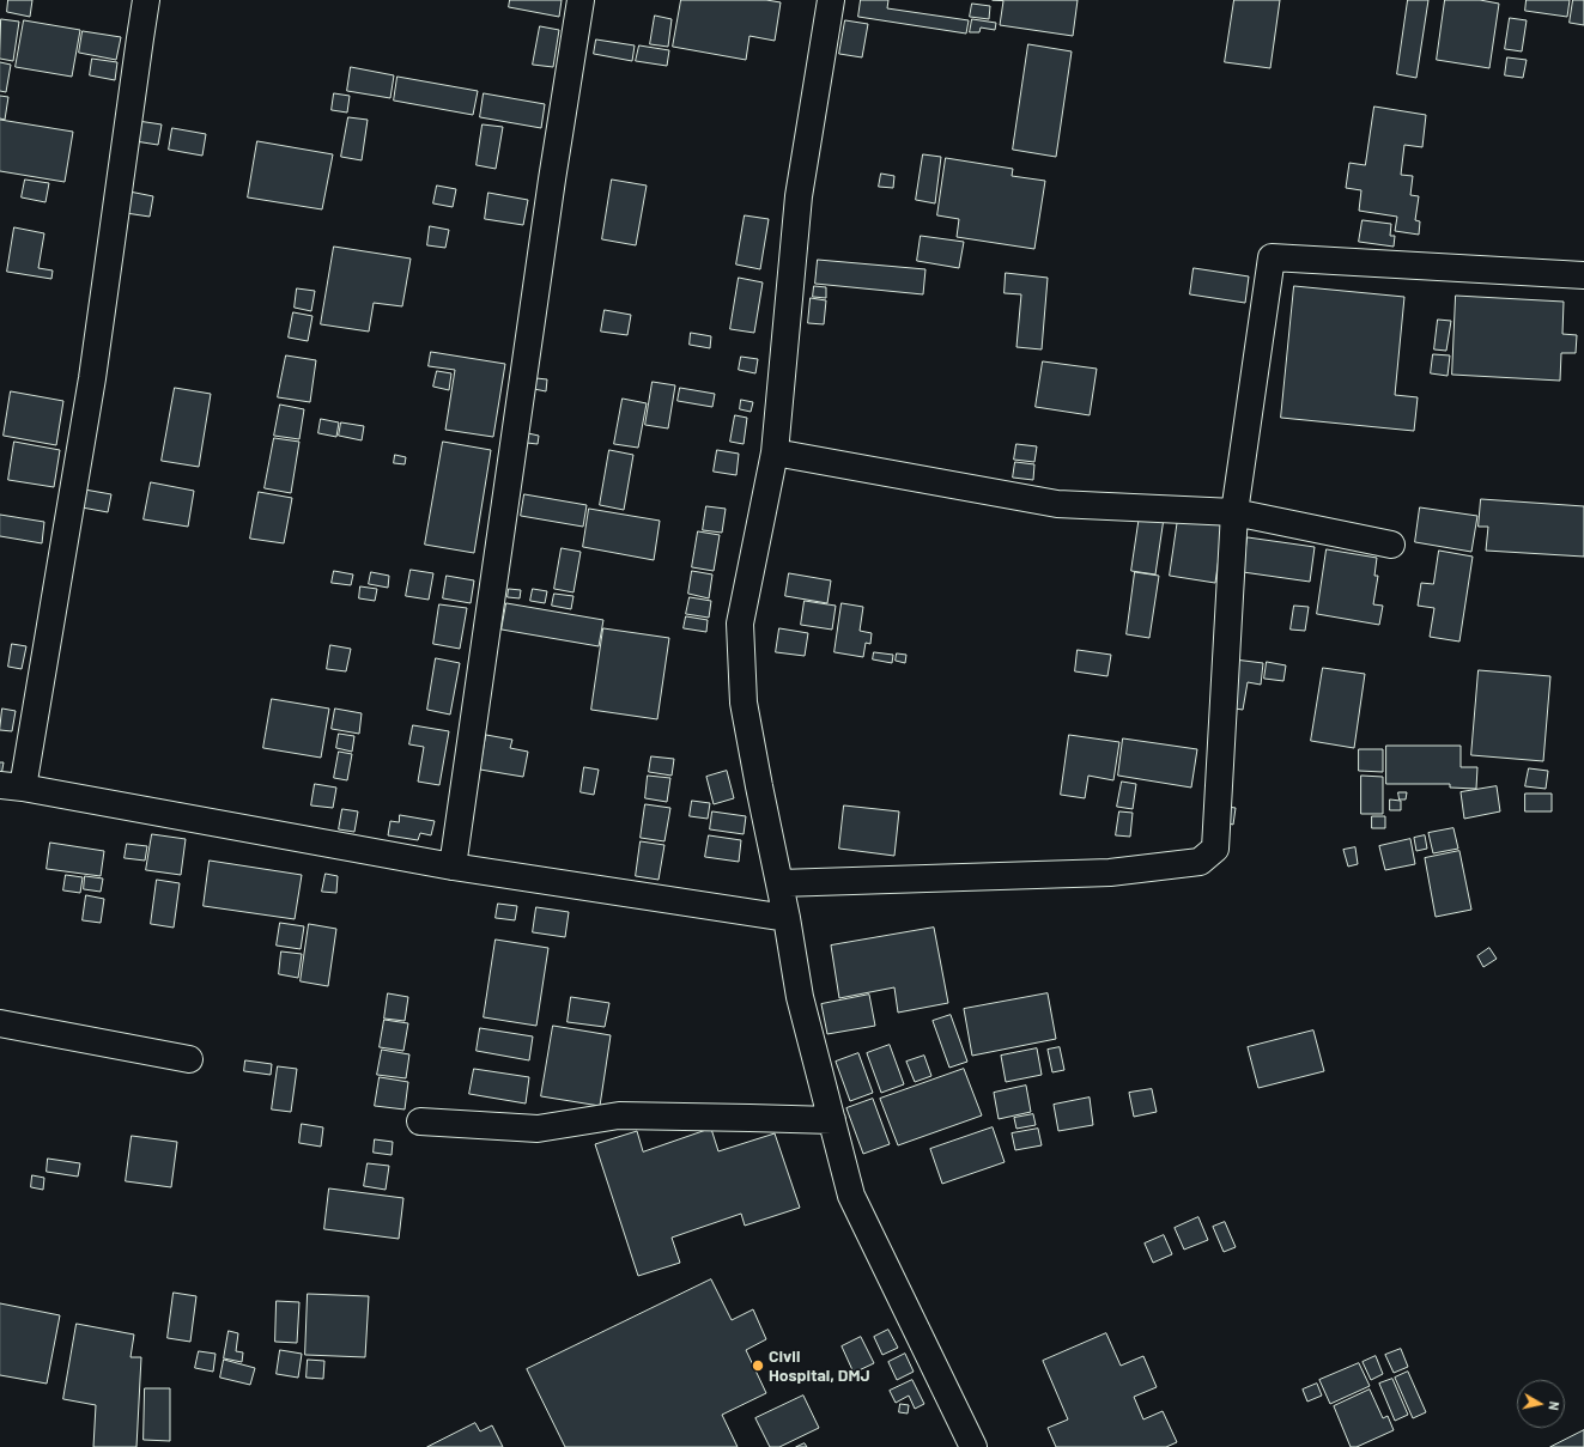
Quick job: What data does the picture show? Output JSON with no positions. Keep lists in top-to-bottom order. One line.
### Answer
{"places":["Civil Hospital, DMJ"],"north":"right"}
